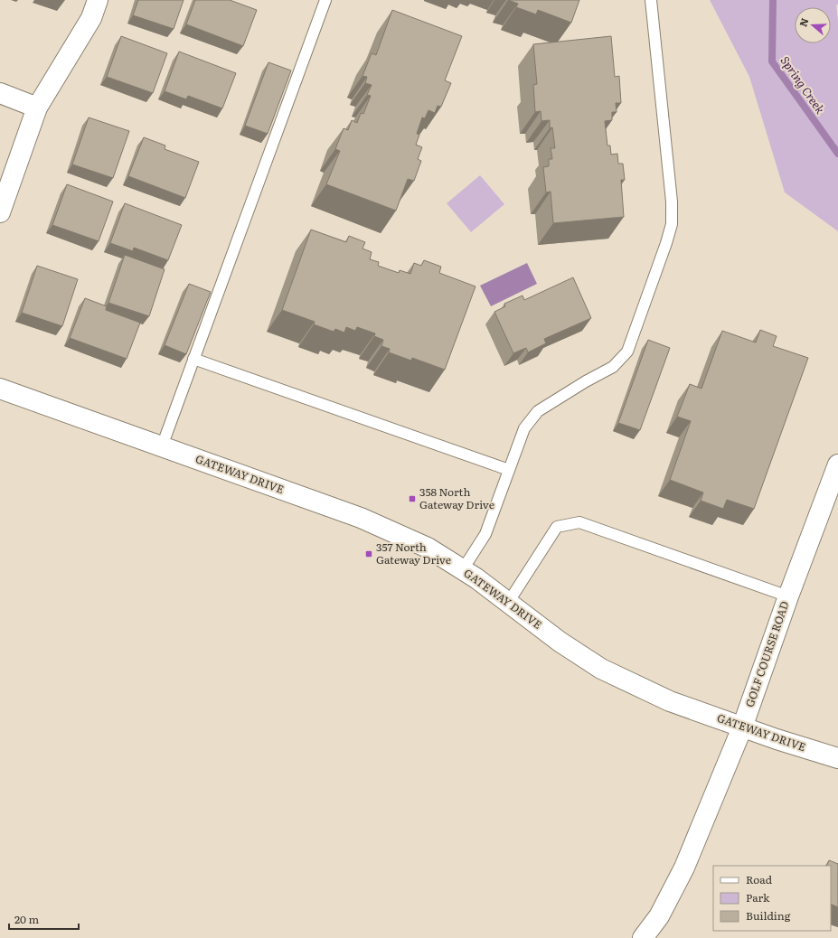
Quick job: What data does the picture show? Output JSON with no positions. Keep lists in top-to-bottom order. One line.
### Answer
{"streets":{"main road":["GATEWAY DRIVE","GOLF COURSE ROAD"]},"crossings":[["GATEWAY DRIVE","GOLF COURSE ROAD"]],"water":["Spring Creek"],"places":{"transit":["358 North Gateway Drive","357 North Gateway Drive"]},"legend":["Road","Park","Building"],"scale_bar":"20 m","north":"left"}
